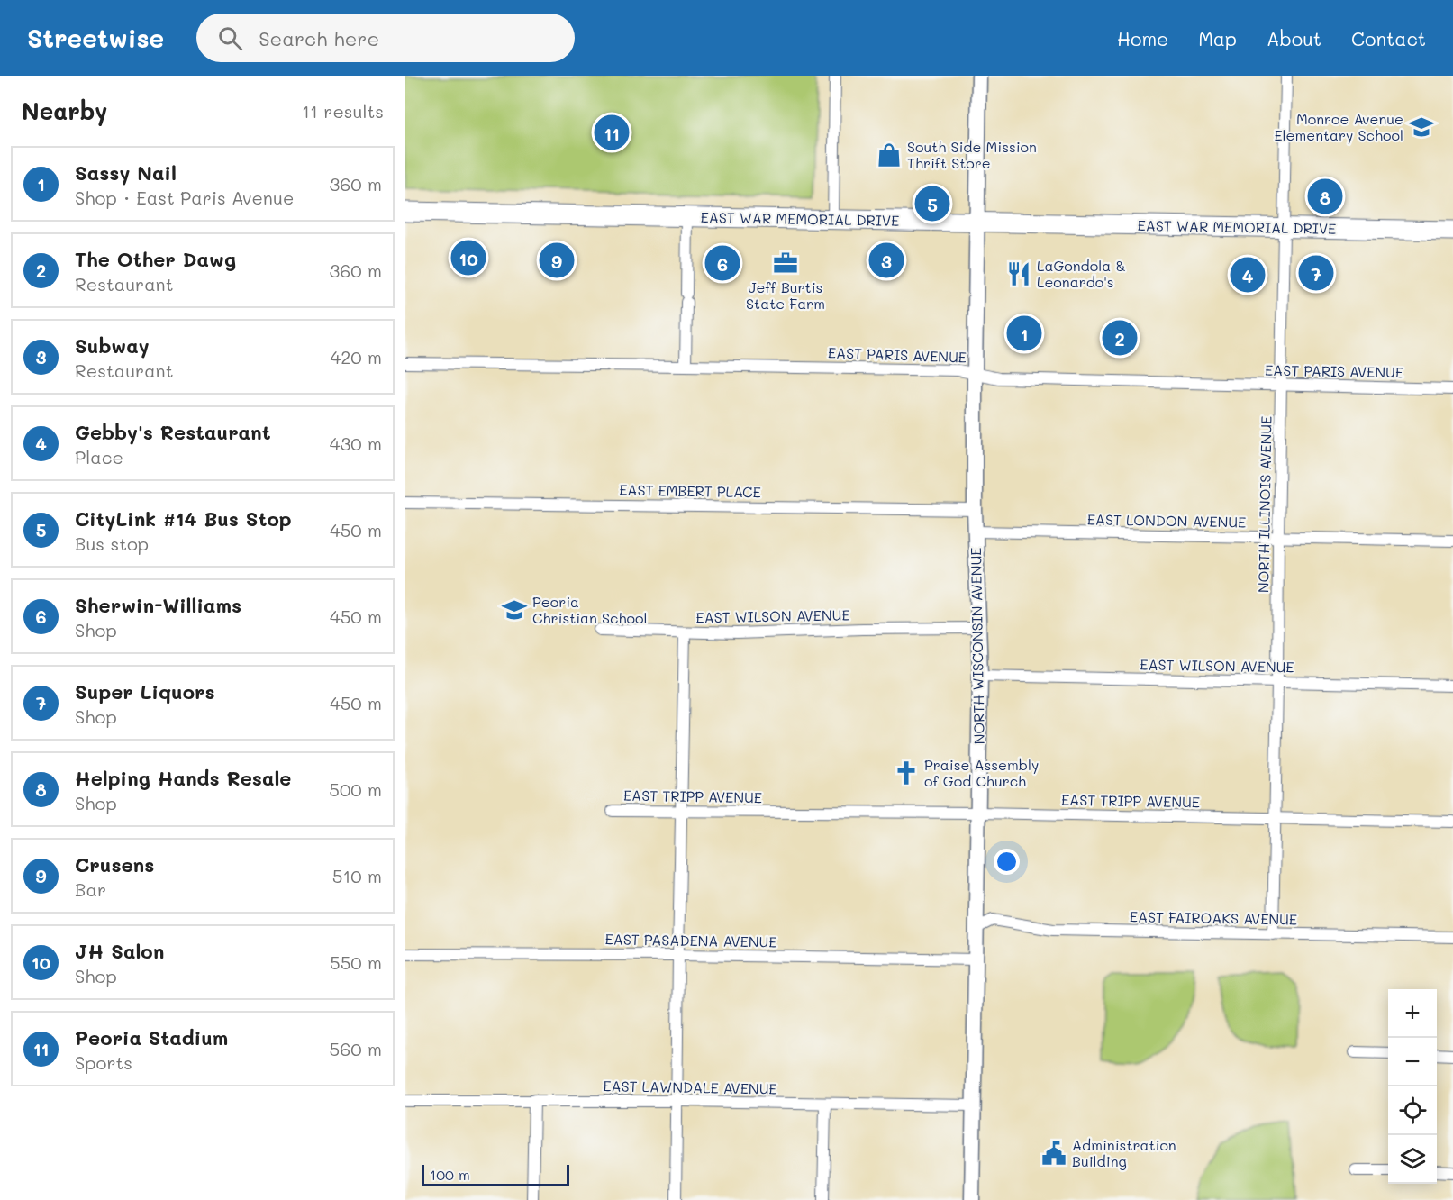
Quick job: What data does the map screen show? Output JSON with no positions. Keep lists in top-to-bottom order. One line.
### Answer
{"streets":{"highway":["EAST WAR MEMORIAL DRIVE"],"street":["EAST PARIS AVENUE","EAST EMBERT PLACE","NORTH ILLINOIS AVENUE","EAST LONDON AVENUE","EAST WILSON AVENUE","NORTH WISCONSIN AVENUE","EAST TRIPP AVENUE","EAST FAIROAKS AVENUE","EAST PASADENA AVENUE","EAST LAWNDALE AVENUE"]},"crossings":[["EAST WAR MEMORIAL DRIVE","NORTH ILLINOIS AVENUE"],["EAST WAR MEMORIAL DRIVE","NORTH WISCONSIN AVENUE"],["EAST PARIS AVENUE","NORTH ILLINOIS AVENUE"],["EAST PARIS AVENUE","NORTH WISCONSIN AVENUE"],["EAST EMBERT PLACE","NORTH WISCONSIN AVENUE"],["NORTH ILLINOIS AVENUE","EAST LONDON AVENUE"],["NORTH ILLINOIS AVENUE","EAST WILSON AVENUE"],["NORTH ILLINOIS AVENUE","EAST TRIPP AVENUE"],["NORTH ILLINOIS AVENUE","EAST FAIROAKS AVENUE"],["EAST LONDON AVENUE","NORTH WISCONSIN AVENUE"],["EAST WILSON AVENUE","NORTH WISCONSIN AVENUE"],["NORTH WISCONSIN AVENUE","EAST TRIPP AVENUE"],["NORTH WISCONSIN AVENUE","EAST FAIROAKS AVENUE"],["NORTH WISCONSIN AVENUE","EAST PASADENA AVENUE"],["NORTH WISCONSIN AVENUE","EAST LAWNDALE AVENUE"]],"places":{"school or university":["Monroe Avenue Elementary School","Peoria Christian School"],"shop":["South Side Mission Thrift Store"],"office":["Jeff Burtis State Farm"],"restaurant":["LaGondola & Leonardo's"],"church":["Praise Assembly of God Church"],"public building":["Administration Building"]},"scale_bar":"100 m","page":{"header":"Streetwise","search":"Search here","nav":["Home","Map","About","Contact"],"heading":["Nearby","11 results"],"pins":["11","8","5","10","3","9","6","7","4","1","2"],"list":[{"mark":"1","name":"Sassy Nail","note":"Shop · East Paris Avenue","value":"360 m"},{"mark":"2","name":"The Other Dawg","note":"Restaurant","value":"360 m"},{"mark":"3","name":"Subway","note":"Restaurant","value":"420 m"},{"mark":"4","name":"Gebby's Restaurant","note":"Place","value":"430 m"},{"mark":"5","name":"CityLink #14 Bus Stop","note":"Bus stop","value":"450 m"},{"mark":"6","name":"Sherwin-Williams","note":"Shop","value":"450 m"},{"mark":"7","name":"Super Liquors","note":"Shop","value":"450 m"},{"mark":"8","name":"Helping Hands Resale","note":"Shop","value":"500 m"},{"mark":"9","name":"Crusens","note":"Bar","value":"510 m"},{"mark":"10","name":"JH Salon","note":"Shop","value":"550 m"},{"mark":"11","name":"Peoria Stadium","note":"Sports","value":"560 m"}],"map_buttons":["+","−"],"scale":"100 m"}}
